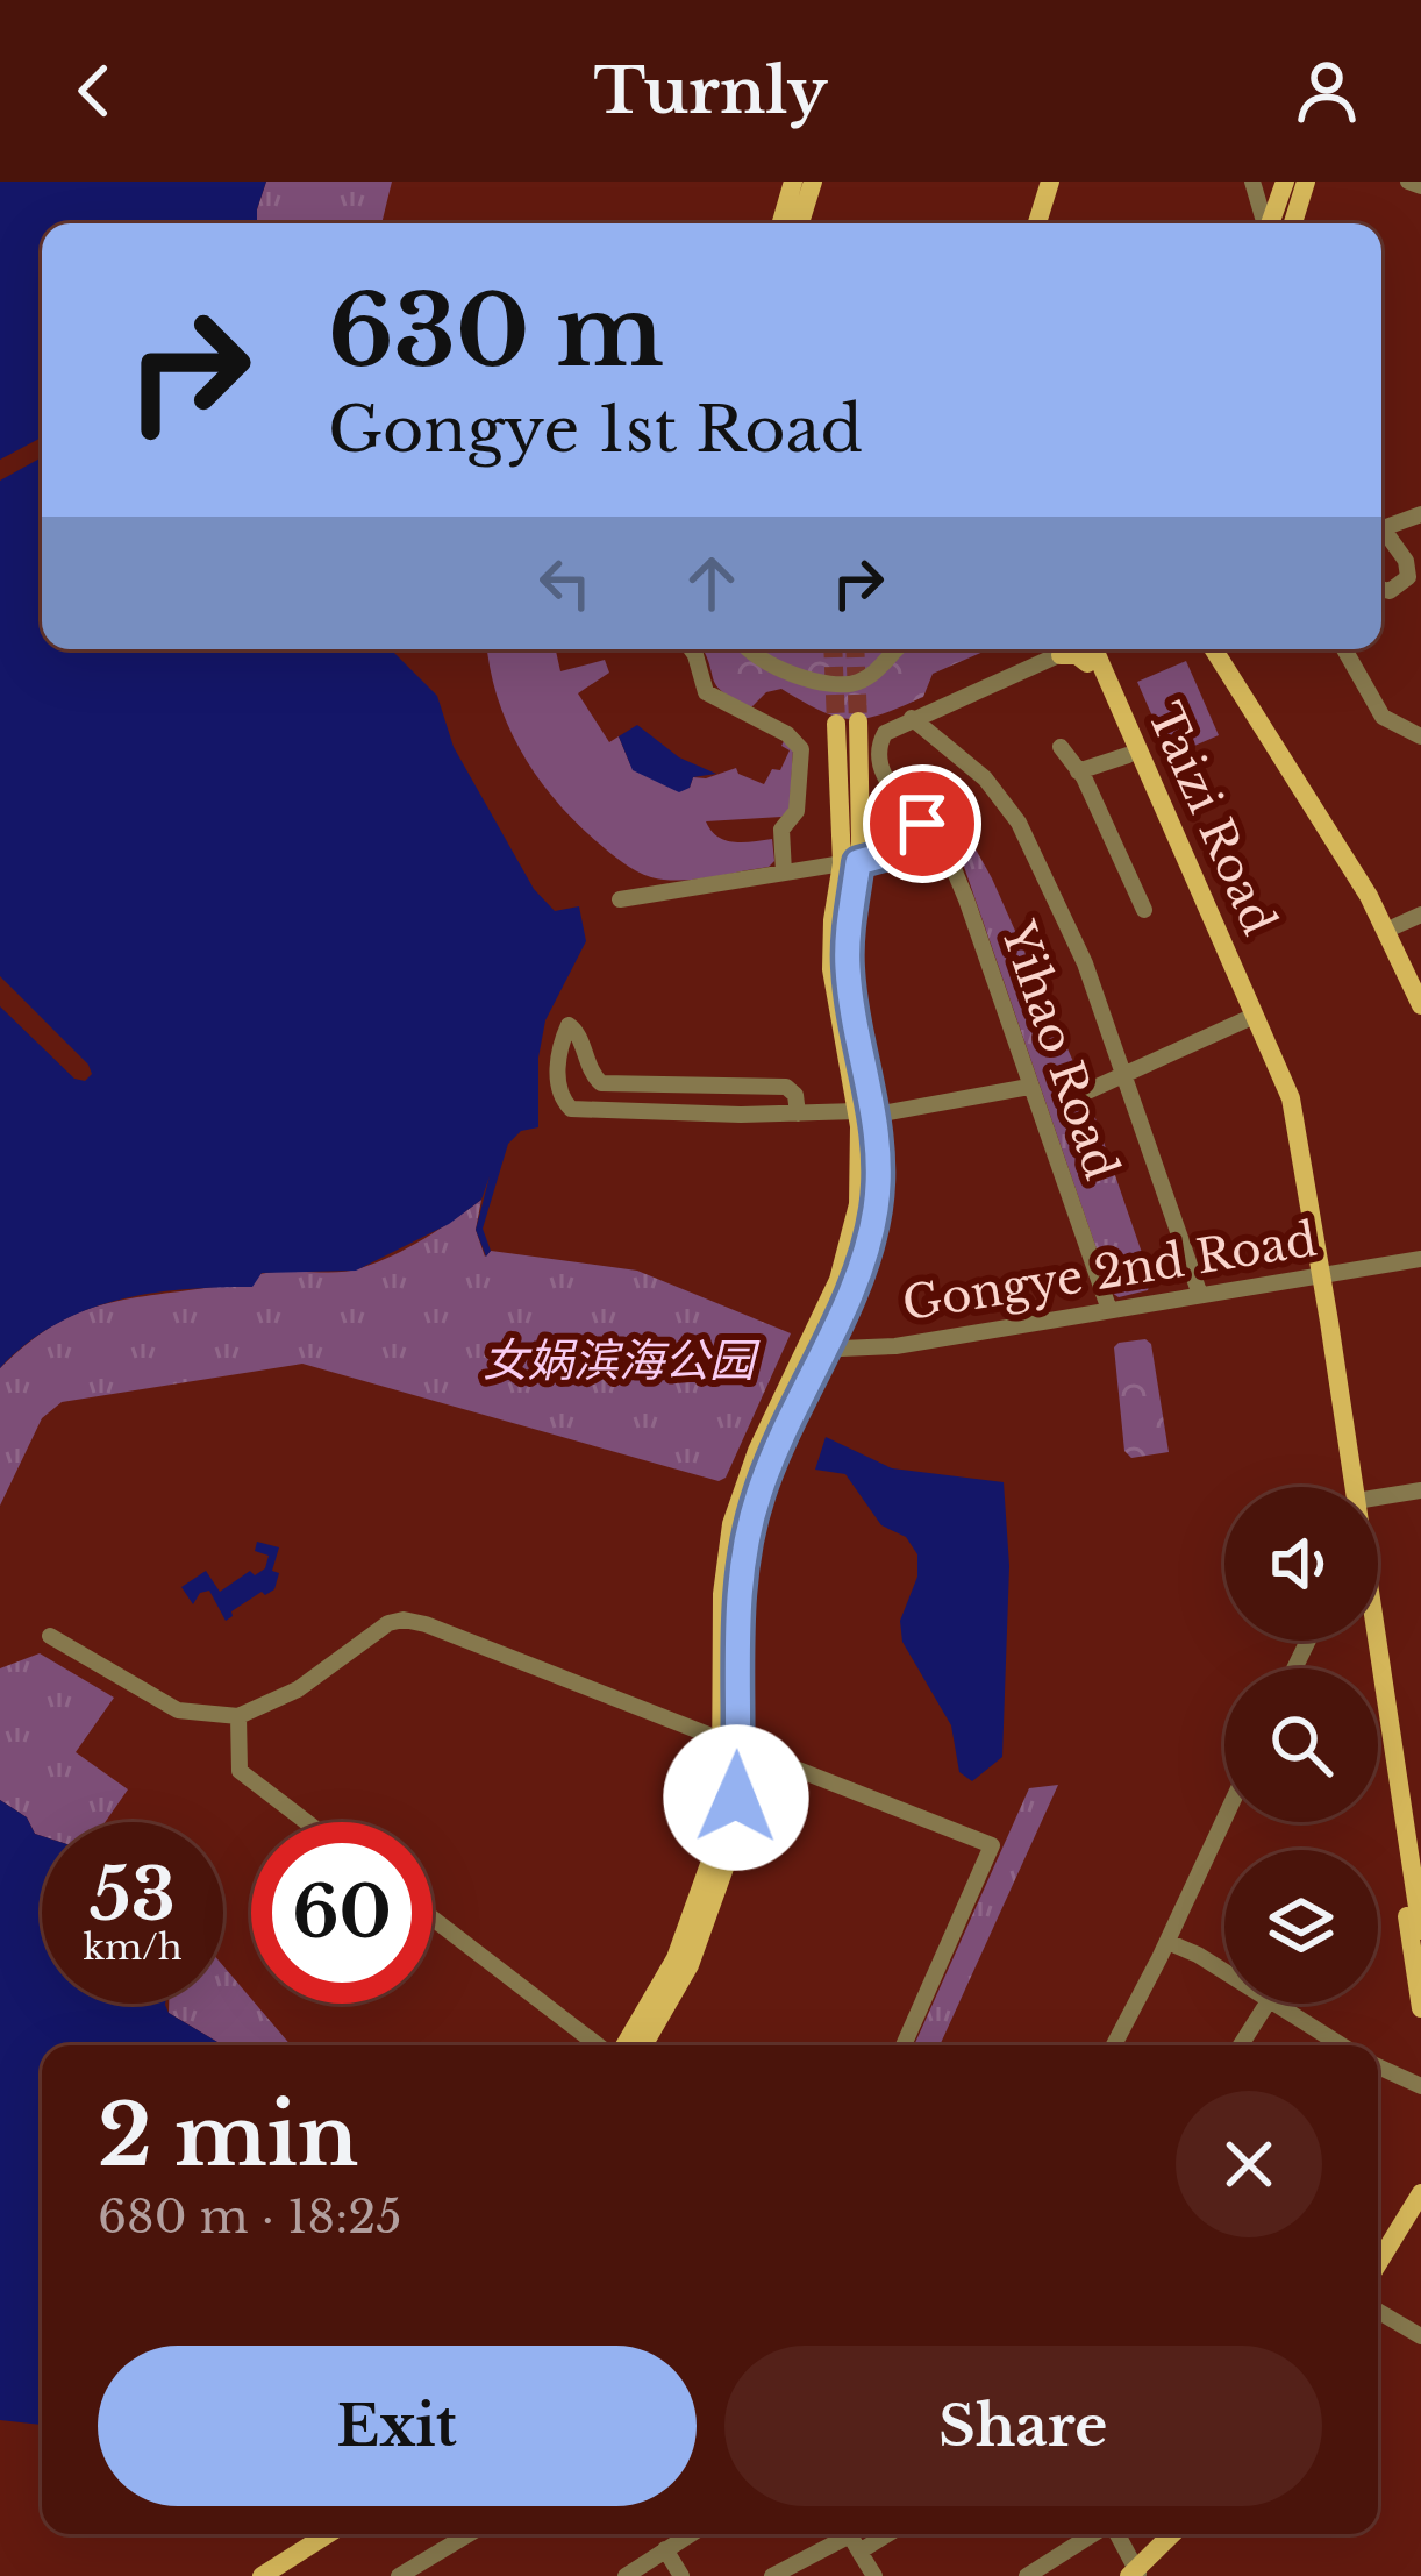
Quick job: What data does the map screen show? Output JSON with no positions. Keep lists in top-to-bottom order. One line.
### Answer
{"streets":{"main road":["Taizi Road"],"street":["Yihao Road","Gongye 2nd Road"]},"crossings":[["Taizi Road","Gongye 2nd Road"],["Yihao Road","Gongye 2nd Road"]],"parks":["女娲滨海公园"],"page":{"header":"Turnly","turn":["630 m","Gongye 1st Road"],"speed":"53 km/h","limit":"60","heading":["2 min","680 m · 18:25"],"buttons":["Exit","Share"]}}
